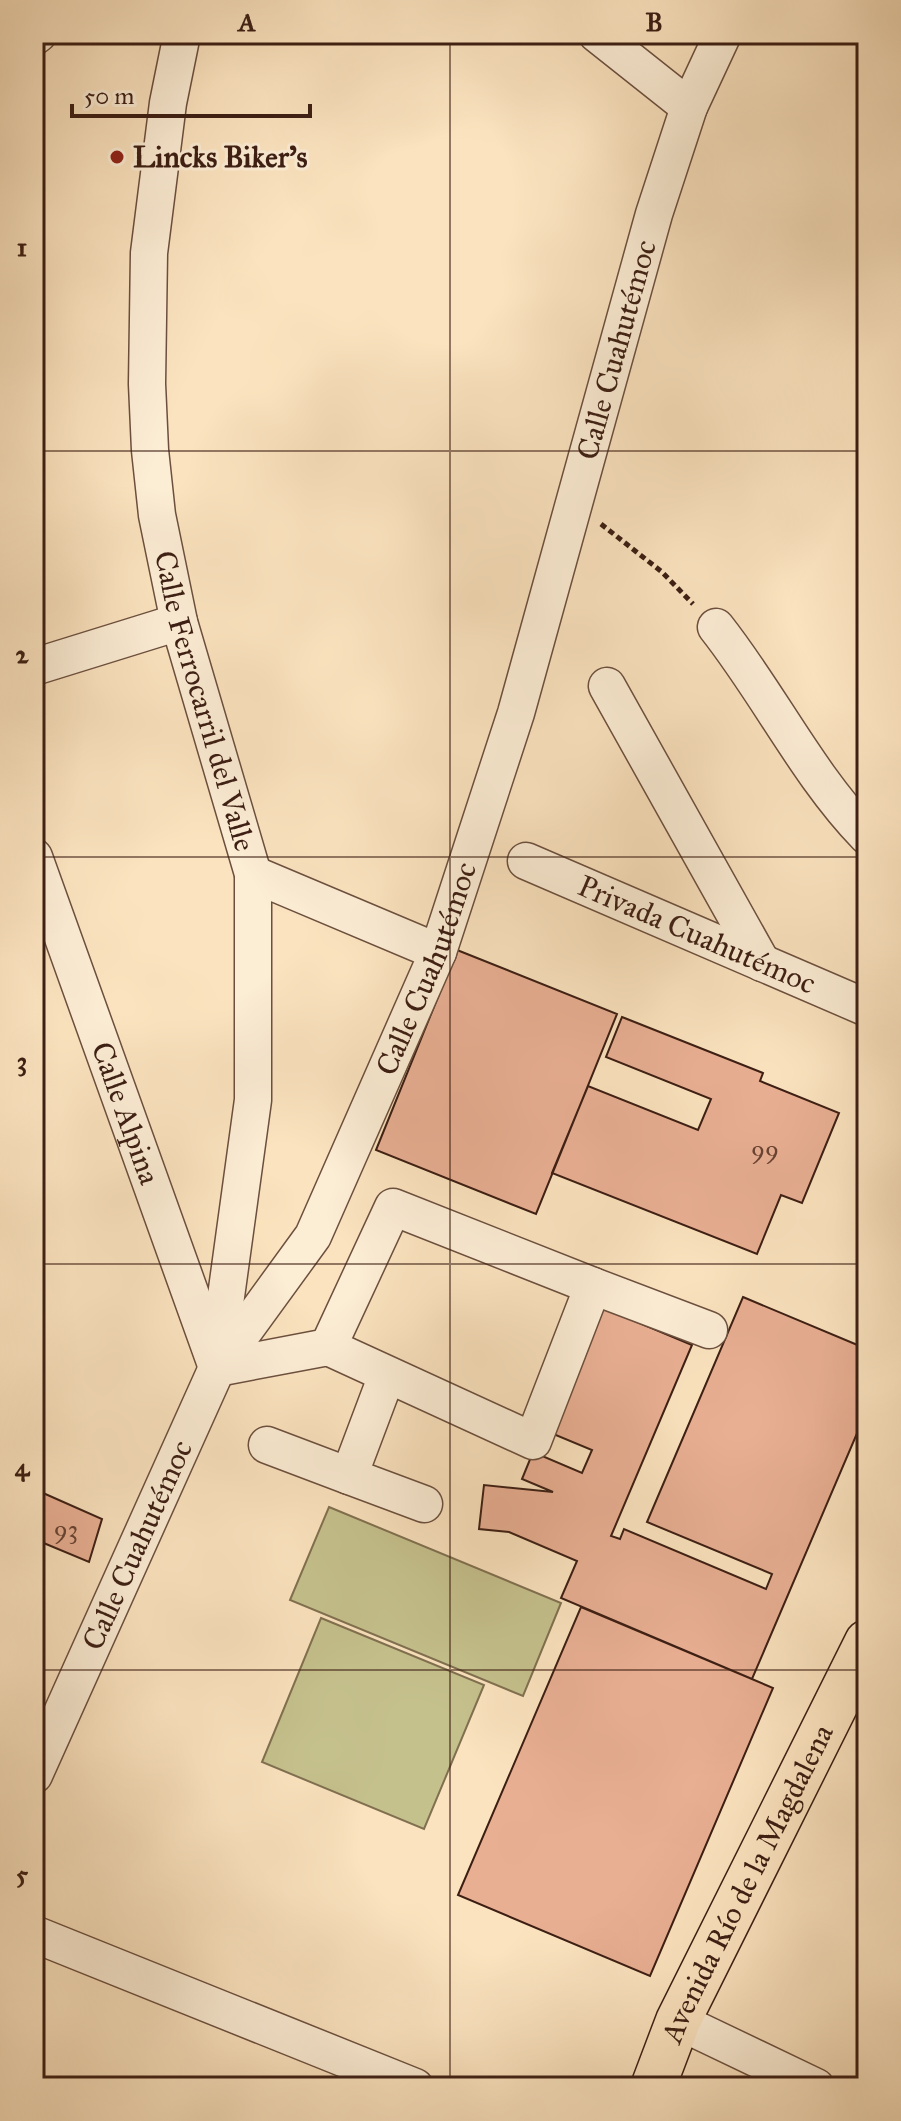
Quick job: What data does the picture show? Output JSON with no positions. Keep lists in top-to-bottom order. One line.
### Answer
{"streets":{"main road":["Avenida Río de la Magdalena"],"street":["Calle Cuahutémoc","Calle Ferrocarril del Valle","Privada Cuahutémoc","Calle Alpina"]},"crossings":[["Calle Cuahutémoc","Calle Ferrocarril del Valle"],["Calle Cuahutémoc","Calle Alpina"],["Calle Ferrocarril del Valle","Calle Alpina"]],"places":["Lincks Biker's"],"house_numbers":["99","93"],"scale_bar":"50 m","grid":{"columns":["A","B"],"rows":["1","2","3","4","5"]}}
